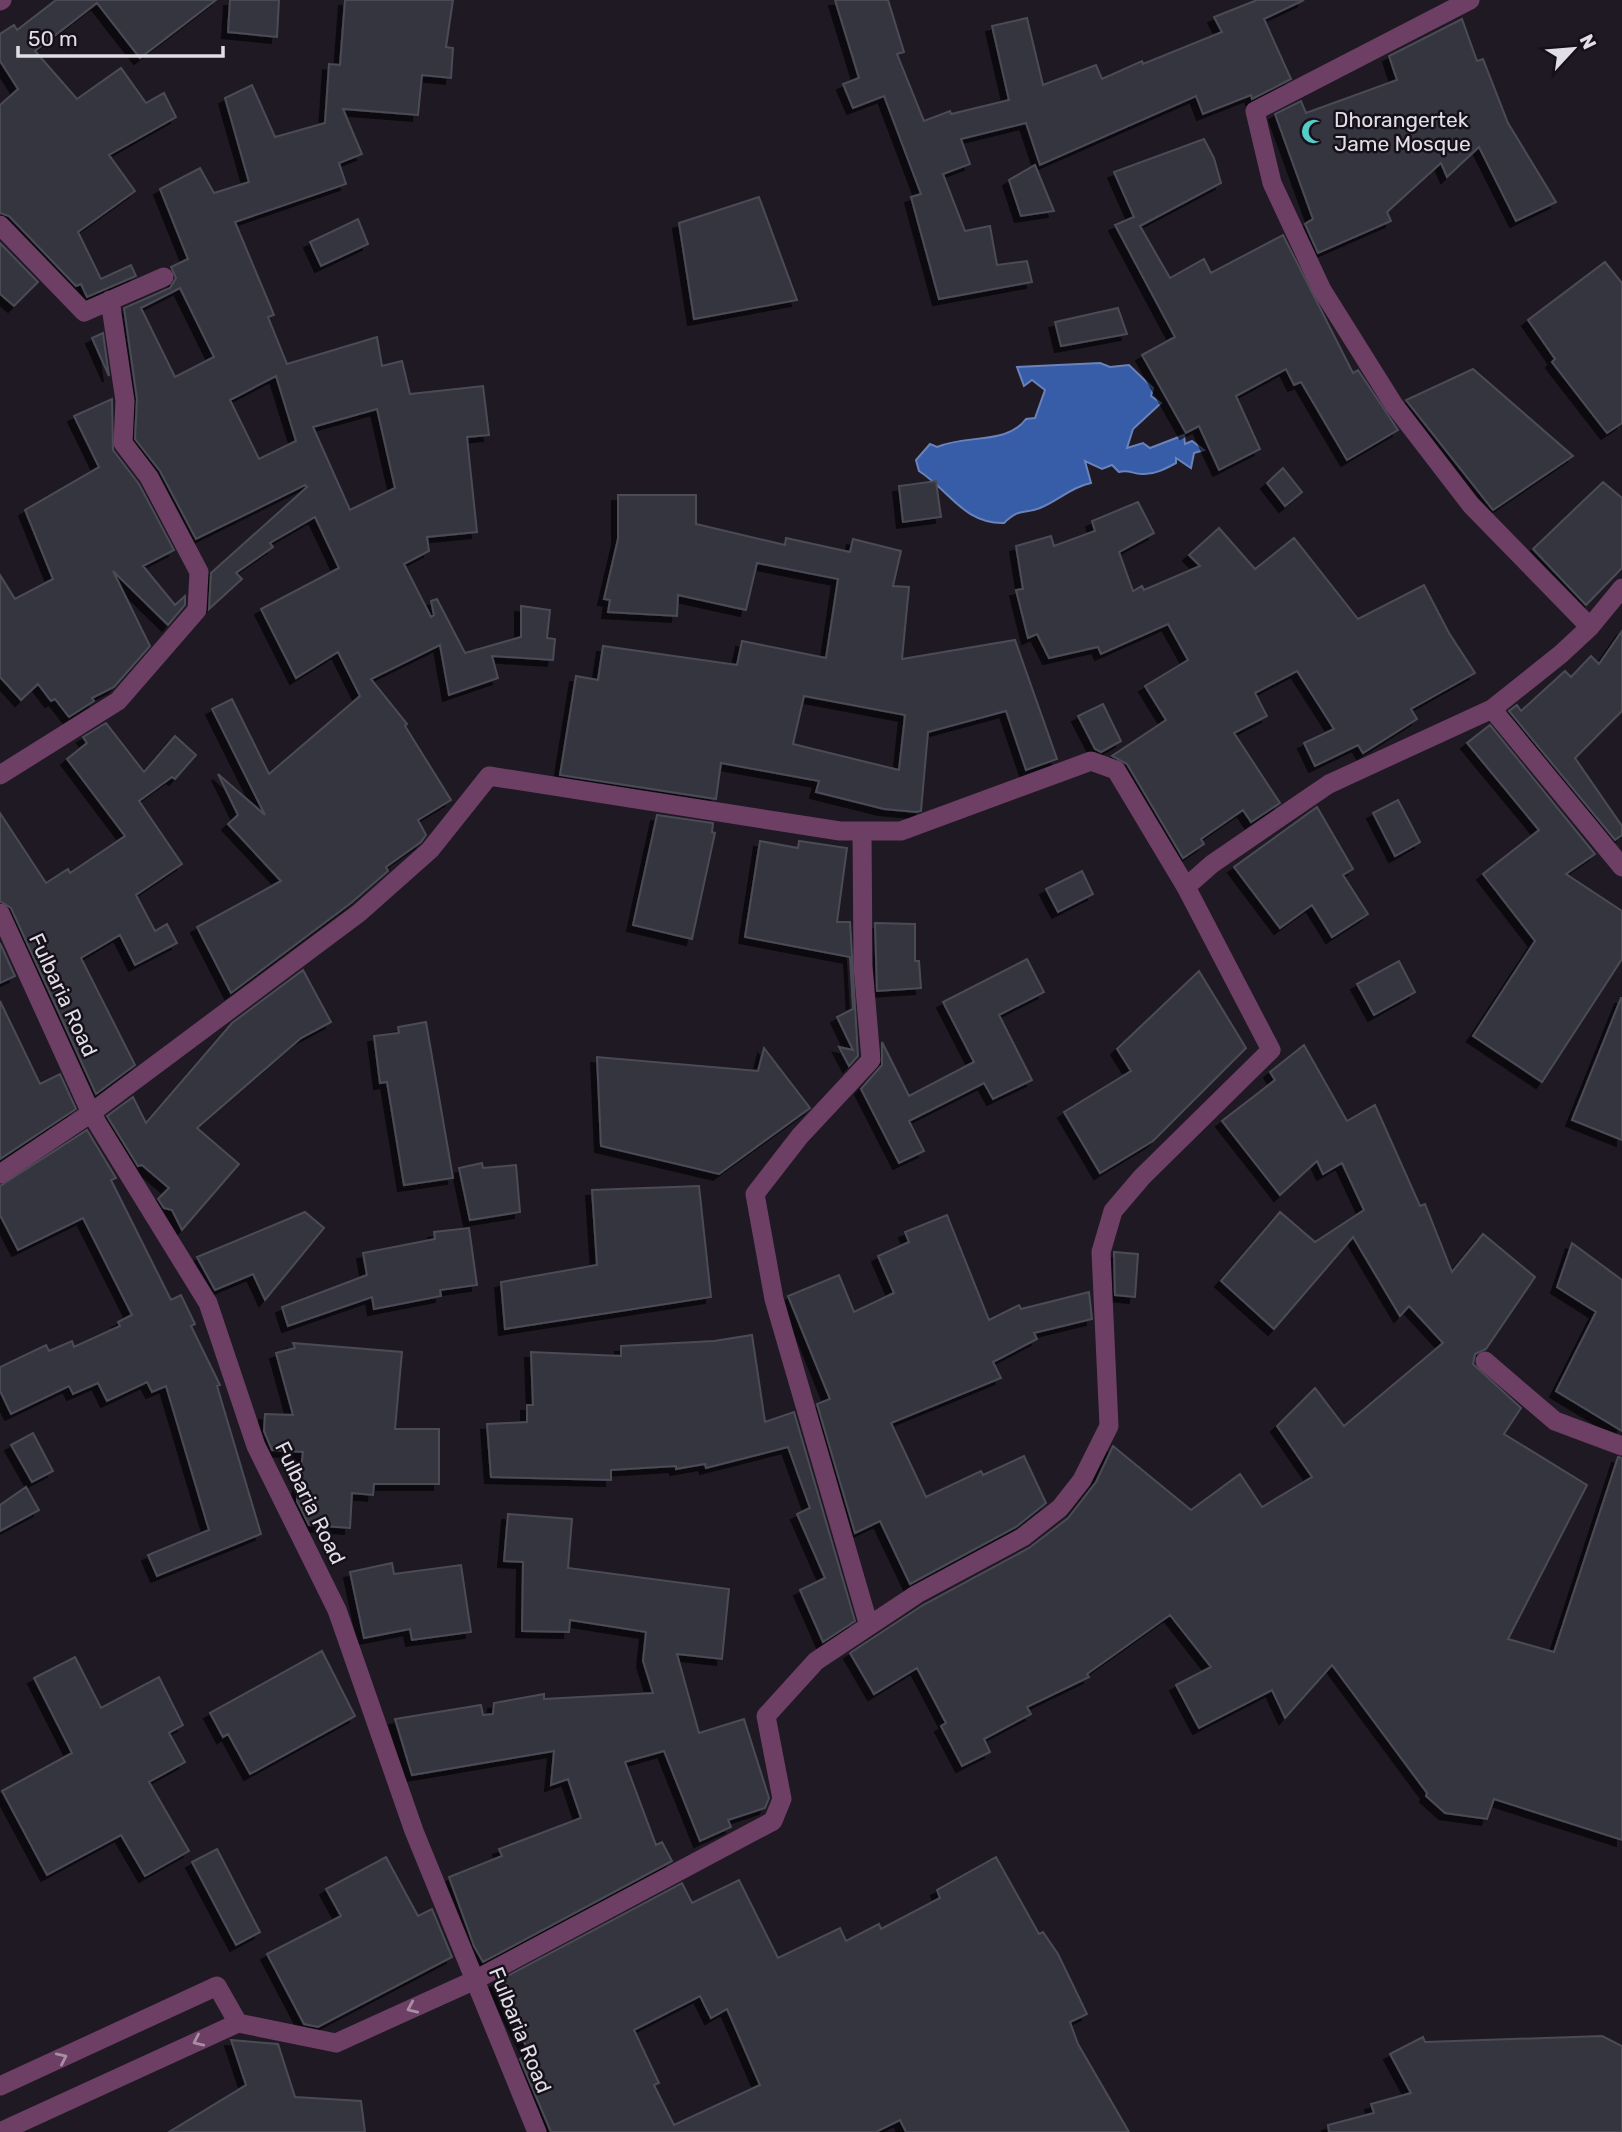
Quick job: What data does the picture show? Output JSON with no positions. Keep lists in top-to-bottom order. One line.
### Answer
{"streets":{"street":["Fulbaria Road"]},"places":{"mosque":["Dhorangertek Jame Mosque"]},"scale_bar":"50 m","north":"top right"}
